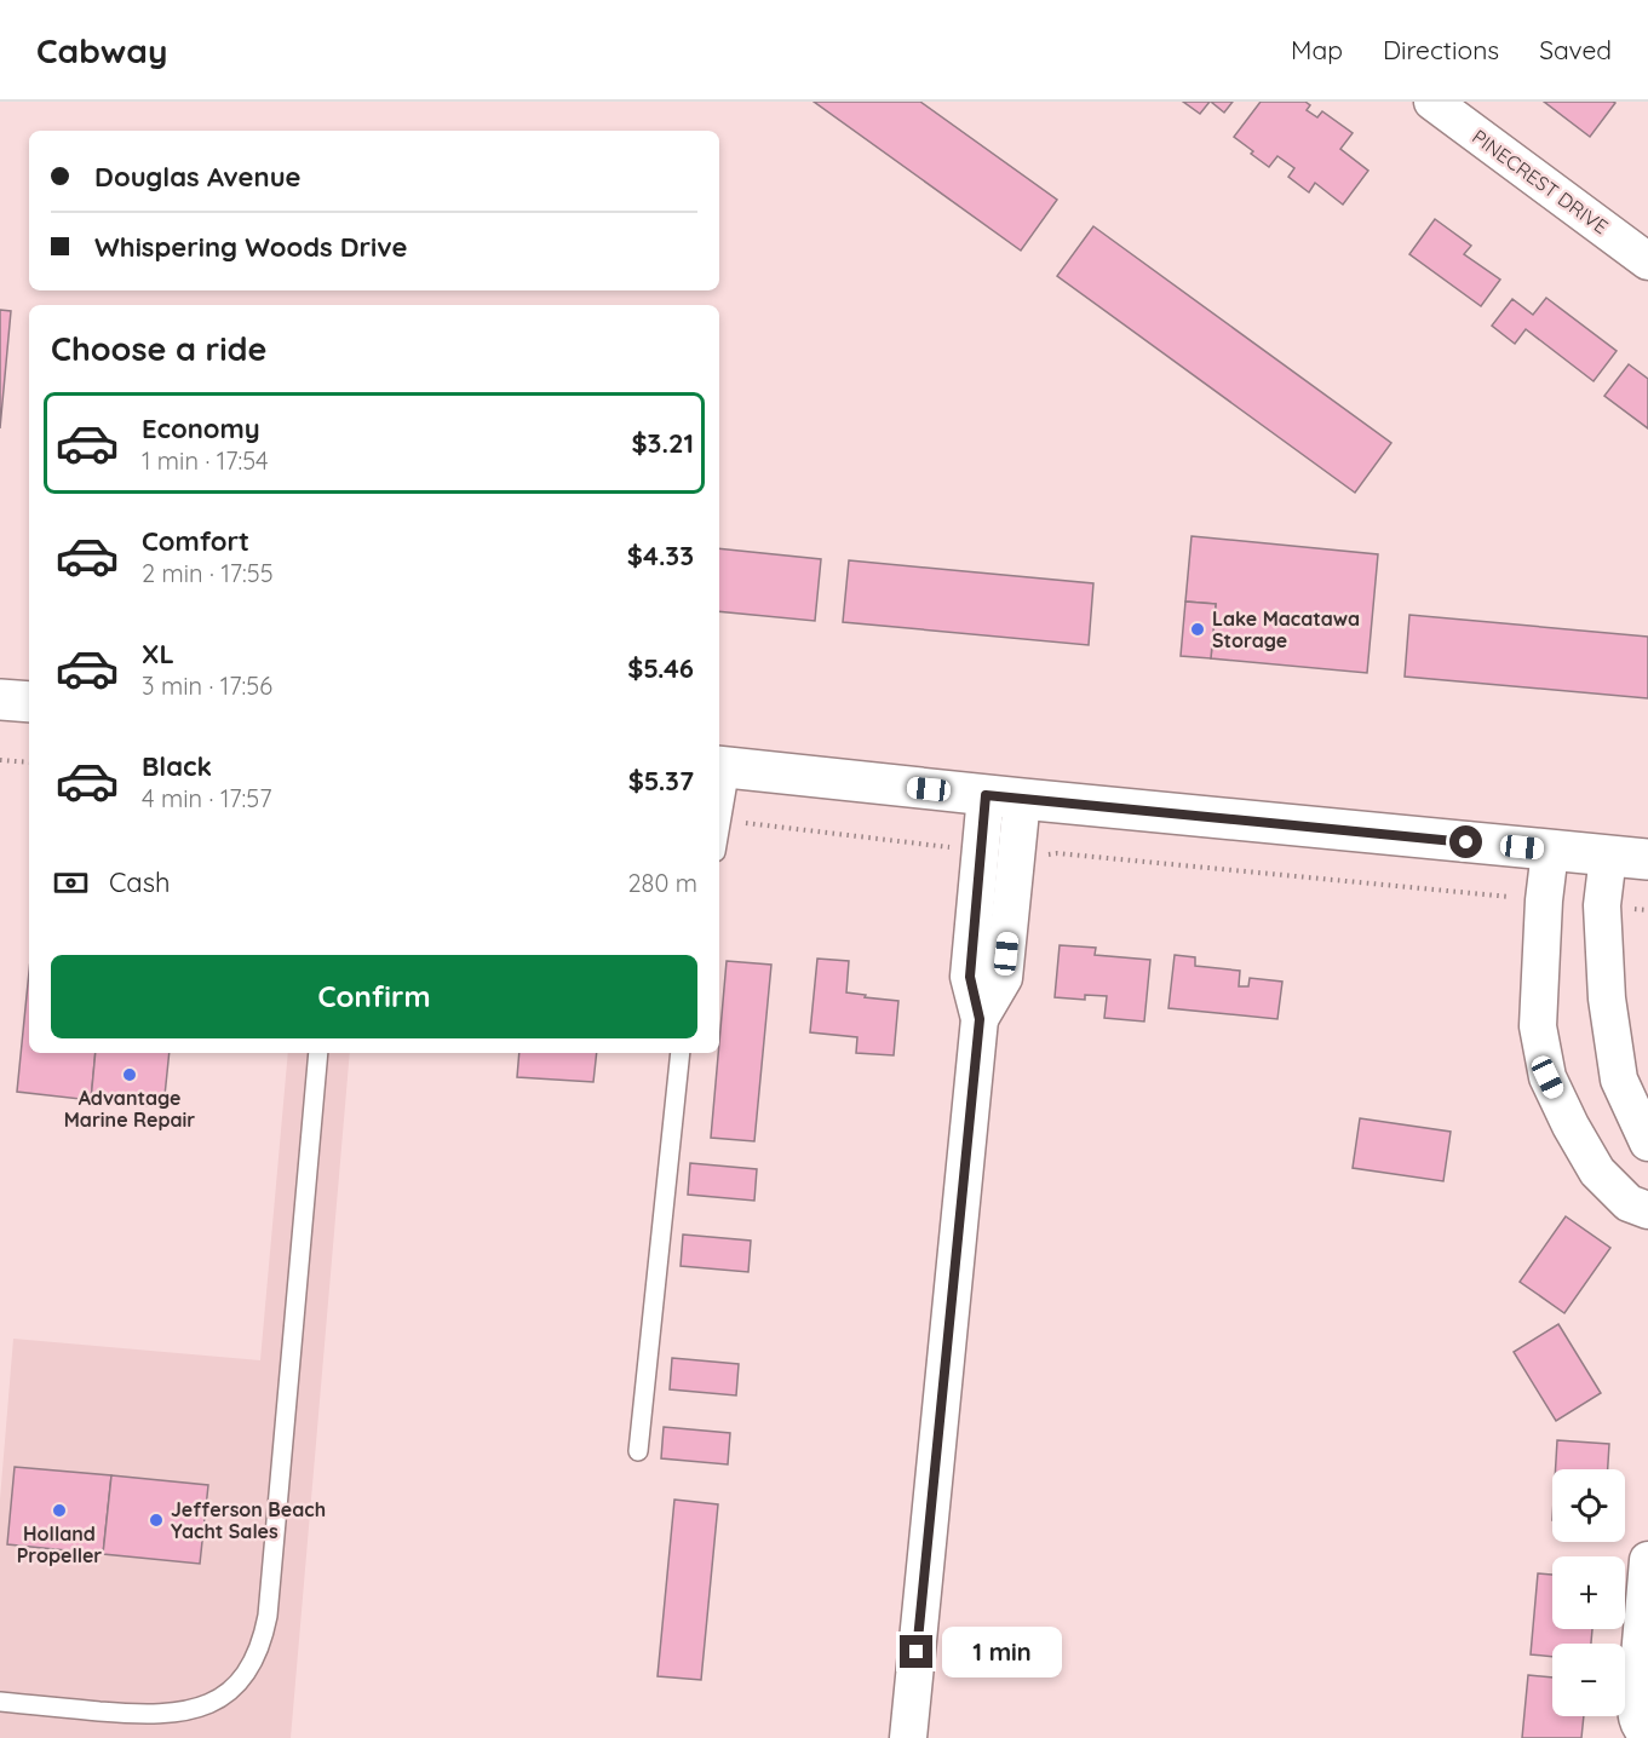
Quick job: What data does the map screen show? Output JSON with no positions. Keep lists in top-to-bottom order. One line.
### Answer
{"streets":{"street":["PINECREST DRIVE"]},"places":["Lake Macatawa Storage","Advantage Marine Repair","Holland Propeller","Jefferson Beach Yacht Sales"],"page":{"header":"Cabway","nav":["Map","Directions","Saved"],"banner":["Douglas Avenue","Whispering Woods Drive"],"heading":"Choose a ride","list":[{"name":"Economy","note":"1 min · 17:54","value":"$3.21"},{"name":"Comfort","note":"2 min · 17:55","value":"$4.33"},{"name":"XL","note":"3 min · 17:56","value":"$5.46"},{"name":"Black","note":"4 min · 17:57","value":"$5.37"}],"pay":["Cash","280 m"],"buttons":"Confirm","map_buttons":["+","−"],"bubble":"1 min"}}
